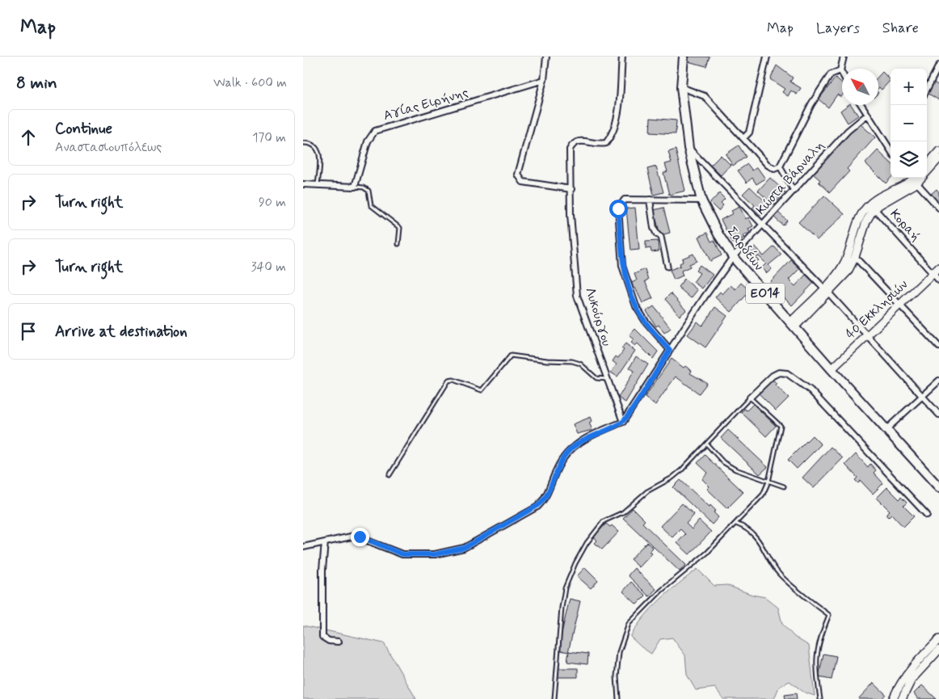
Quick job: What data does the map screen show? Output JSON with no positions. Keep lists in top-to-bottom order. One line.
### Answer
{"streets":{"main road":["Σαρδέων","ΕΟ14"],"street":["Αγίας Ειρήνης","Κώστα Βάρναλη","Κοραή","40 Εκκλησιών","Λυκούργου"]},"crossings":[["Κώστα Βάρναλη","Σαρδέων"],["Κώστα Βάρναλη","Λυκούργου"],["Κοραή","40 Εκκλησιών"],["Σαρδέων","40 Εκκλησιών"]],"north":"top left","page":{"header":"Map","nav":["Map","Layers","Share"],"heading":["8 min","Walk · 600 m"],"map_buttons":["+","−"],"list":[["Continue","Αναστασιουπόλεως","170 m"],["Turn right","90 m"],["Turn right","340 m"],"Arrive at destination"]}}
